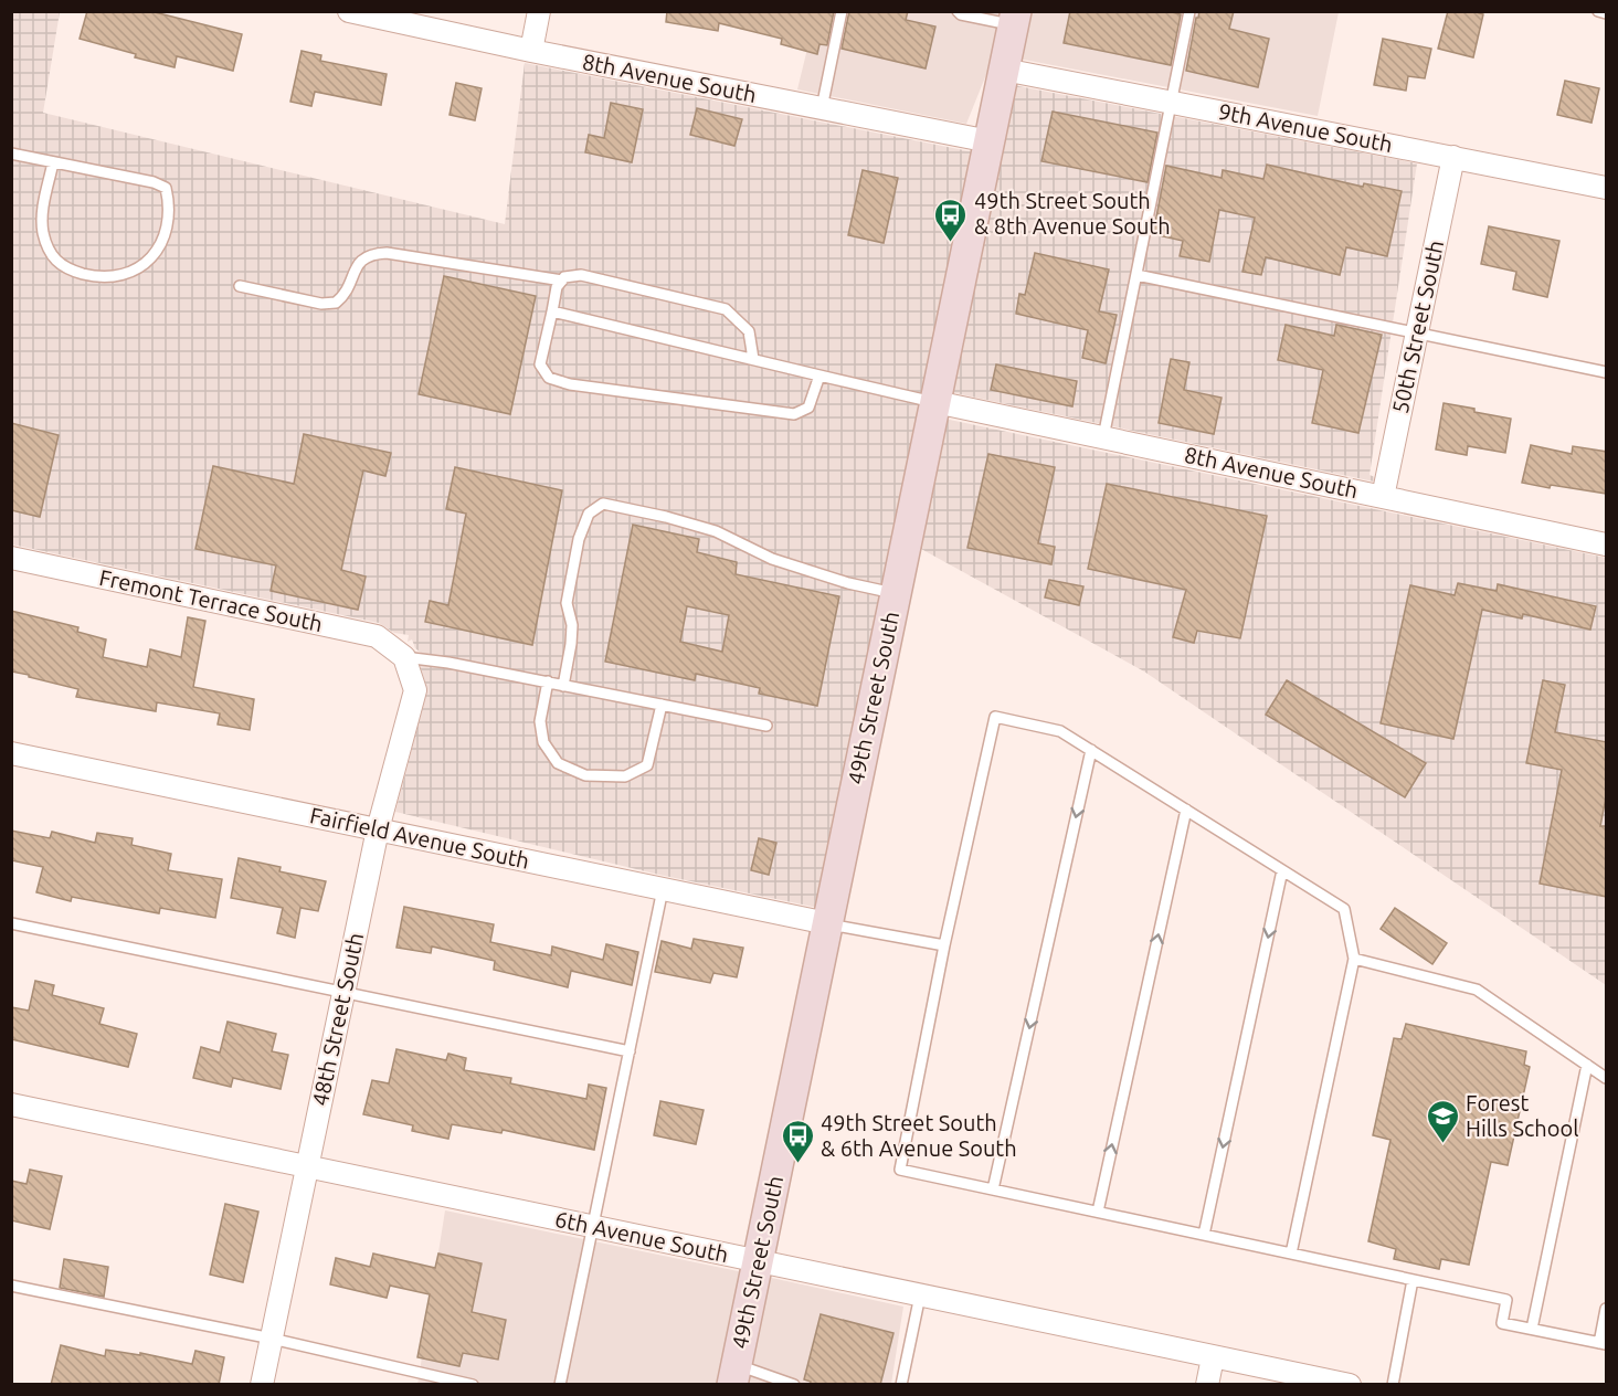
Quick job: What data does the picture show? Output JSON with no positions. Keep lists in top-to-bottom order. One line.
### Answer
{"streets":{"main road":["49th Street South"],"street":["8th Avenue South","9th Avenue South","50th Street South","Fremont Terrace South","Fairfield Avenue South","48th Street South","6th Avenue South"]},"crossings":[["8th Avenue South","50th Street South"],["8th Avenue South","49th Street South"],["9th Avenue South","50th Street South"],["9th Avenue South","49th Street South"],["Fremont Terrace South","48th Street South"],["49th Street South","Fairfield Avenue South"],["49th Street South","6th Avenue South"],["Fairfield Avenue South","48th Street South"],["48th Street South","6th Avenue South"]],"places":{"bus stop":["49th Street South & 8th Avenue South","49th Street South & 6th Avenue South"],"school or university":["Forest Hills School"]}}
